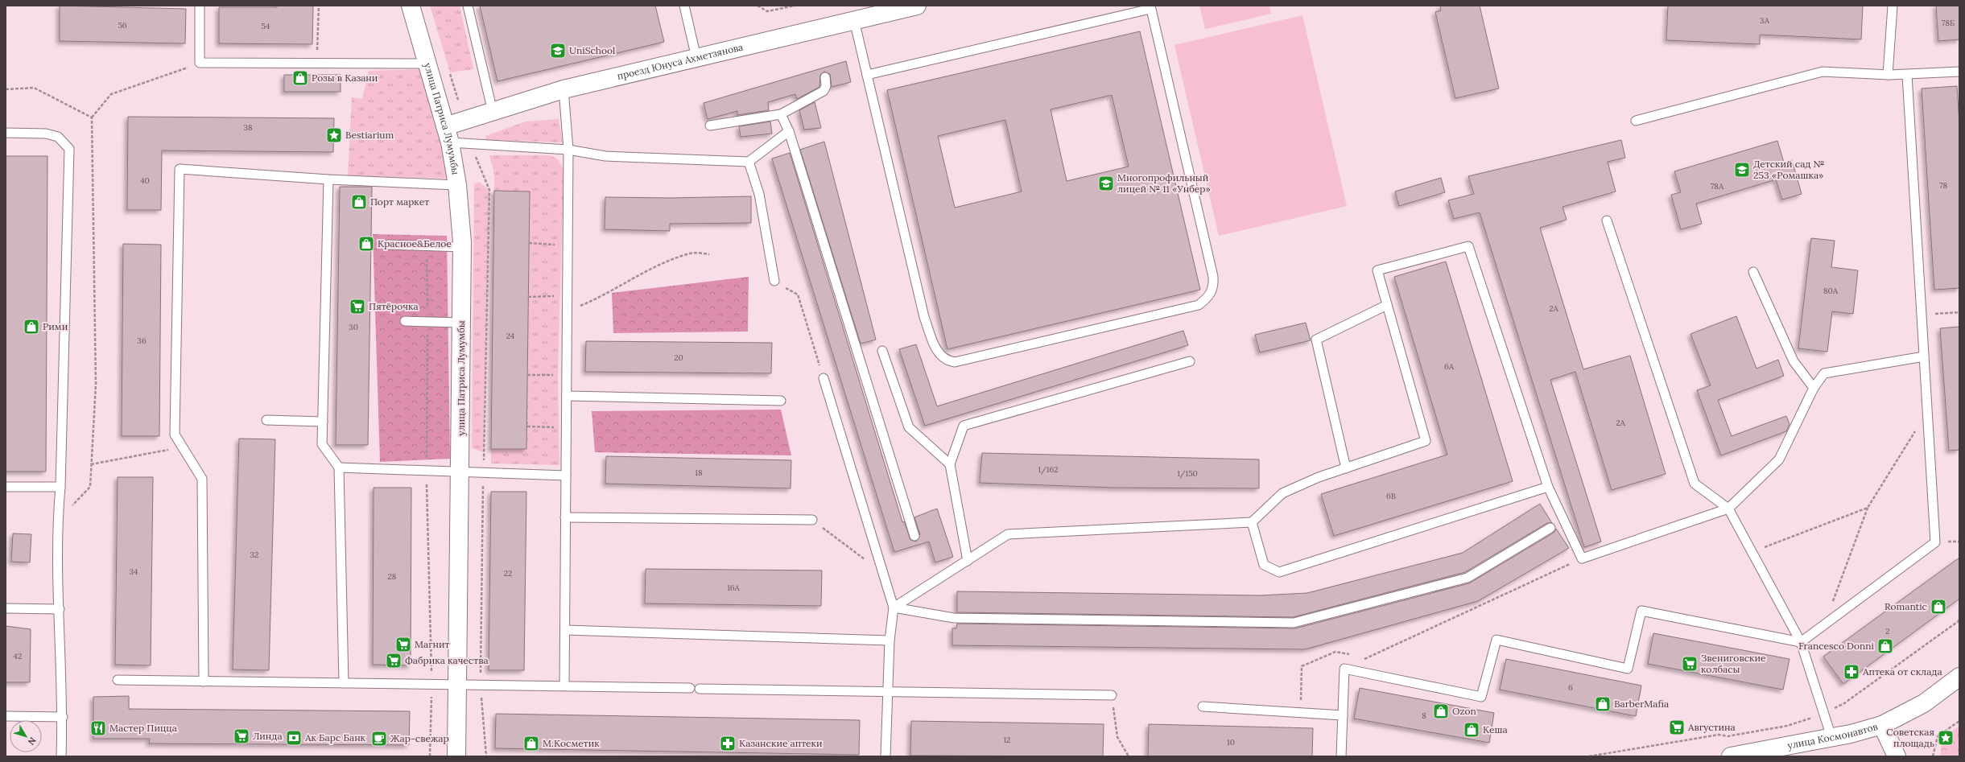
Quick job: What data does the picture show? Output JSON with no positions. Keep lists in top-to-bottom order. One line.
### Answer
{"streets":{"street":["проезд Юнуса Ахметзянова","улица Патриса Лумумбы","улица Космонавтов"]},"crossings":[["проезд Юнуса Ахметзянова","улица Патриса Лумумбы"]],"places":{"school or university":["UniSchool","Детский сад № 253 «Ромашка»","Многопрофильный лицей № 11 «Унбер»"],"shop":["Розы в Казани","Порт маркет","Красное&Белое","Рими","Romantic","Francesco Donni","BarberMafia","Ozon","Кеша","М.Косметик"],"place":["Bestiarium","Советская площадь"],"supermarket":["Пятёрочка","Магнит","Фабрика качества","Звениговские колбасы","Августина","Линда"],"pharmacy":["Аптека от склада","Казанские аптеки"],"restaurant":["Мастер Пицца"],"bank":["Ак Барс Банк"],"cafe":["Жар-свежар"]},"house_numbers":["3А","78Б","56","54","38","40","78","78А","80А","2А","30","24","36","20","6А","2А","1/162","18","1/150","6В","32","34","22","28","16А","2","42","6","8","12","10"],"north":"bottom right"}
